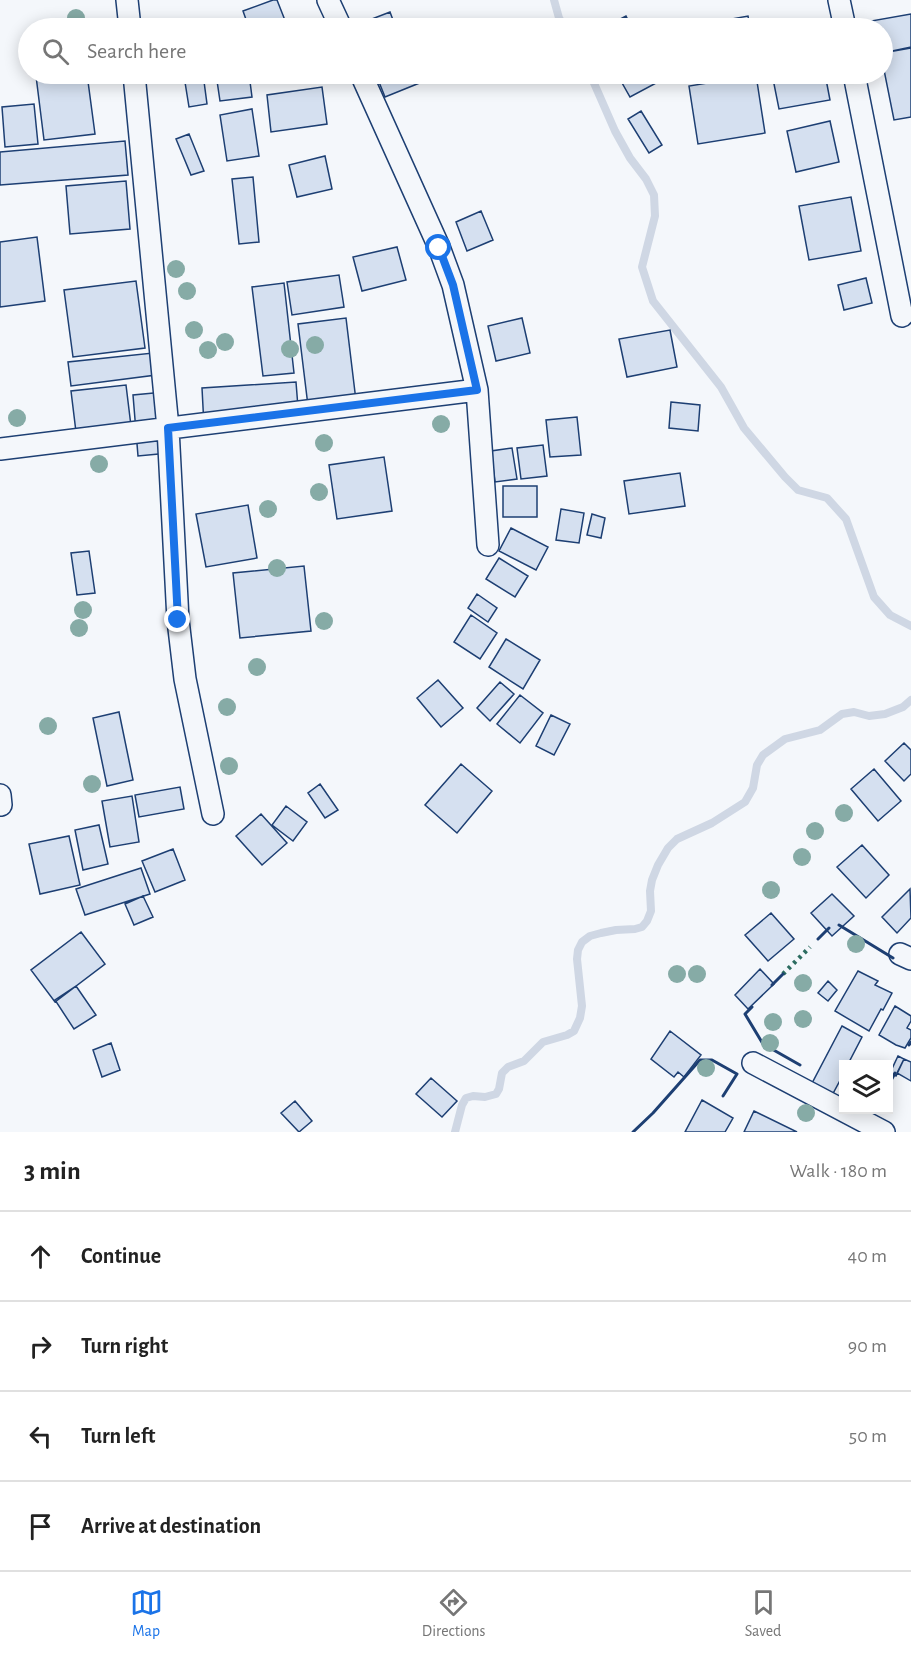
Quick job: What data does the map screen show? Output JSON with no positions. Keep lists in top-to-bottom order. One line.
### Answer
{"page":{"search":"Search here","heading":["3 min","Walk · 180 m"],"list":[["Continue","40 m"],["Turn right","90 m"],["Turn left","50 m"],"Arrive at destination"],"nav":["Map","Directions","Saved"]}}
